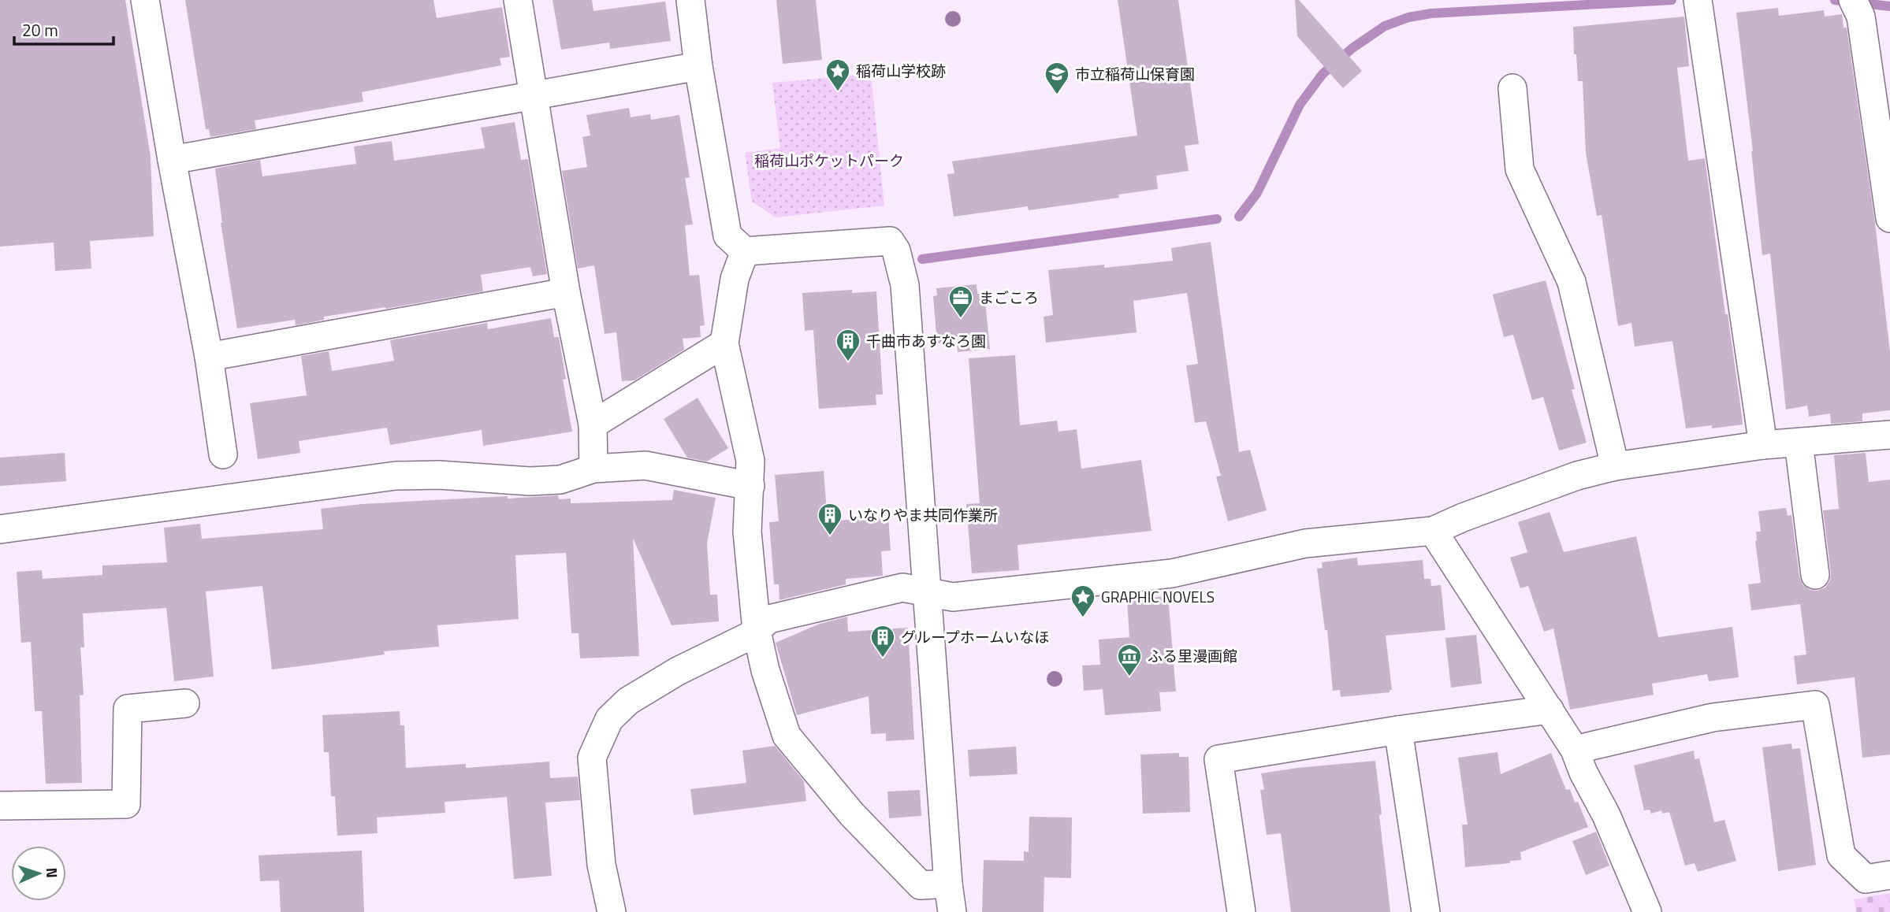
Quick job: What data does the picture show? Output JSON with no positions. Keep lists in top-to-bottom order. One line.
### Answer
{"parks":["稲荷山ポケットパーク"],"places":{"place":["稲荷山学校跡","GRAPHIC NOVELS"],"school or university":["市立稲荷山保育園"],"office":["まごころ"],"building":["千曲市あすなろ園","いなりやま共同作業所","グループホームいなほ"],"museum":["ふる里漫画館"]},"scale_bar":"20 m","north":"right"}
